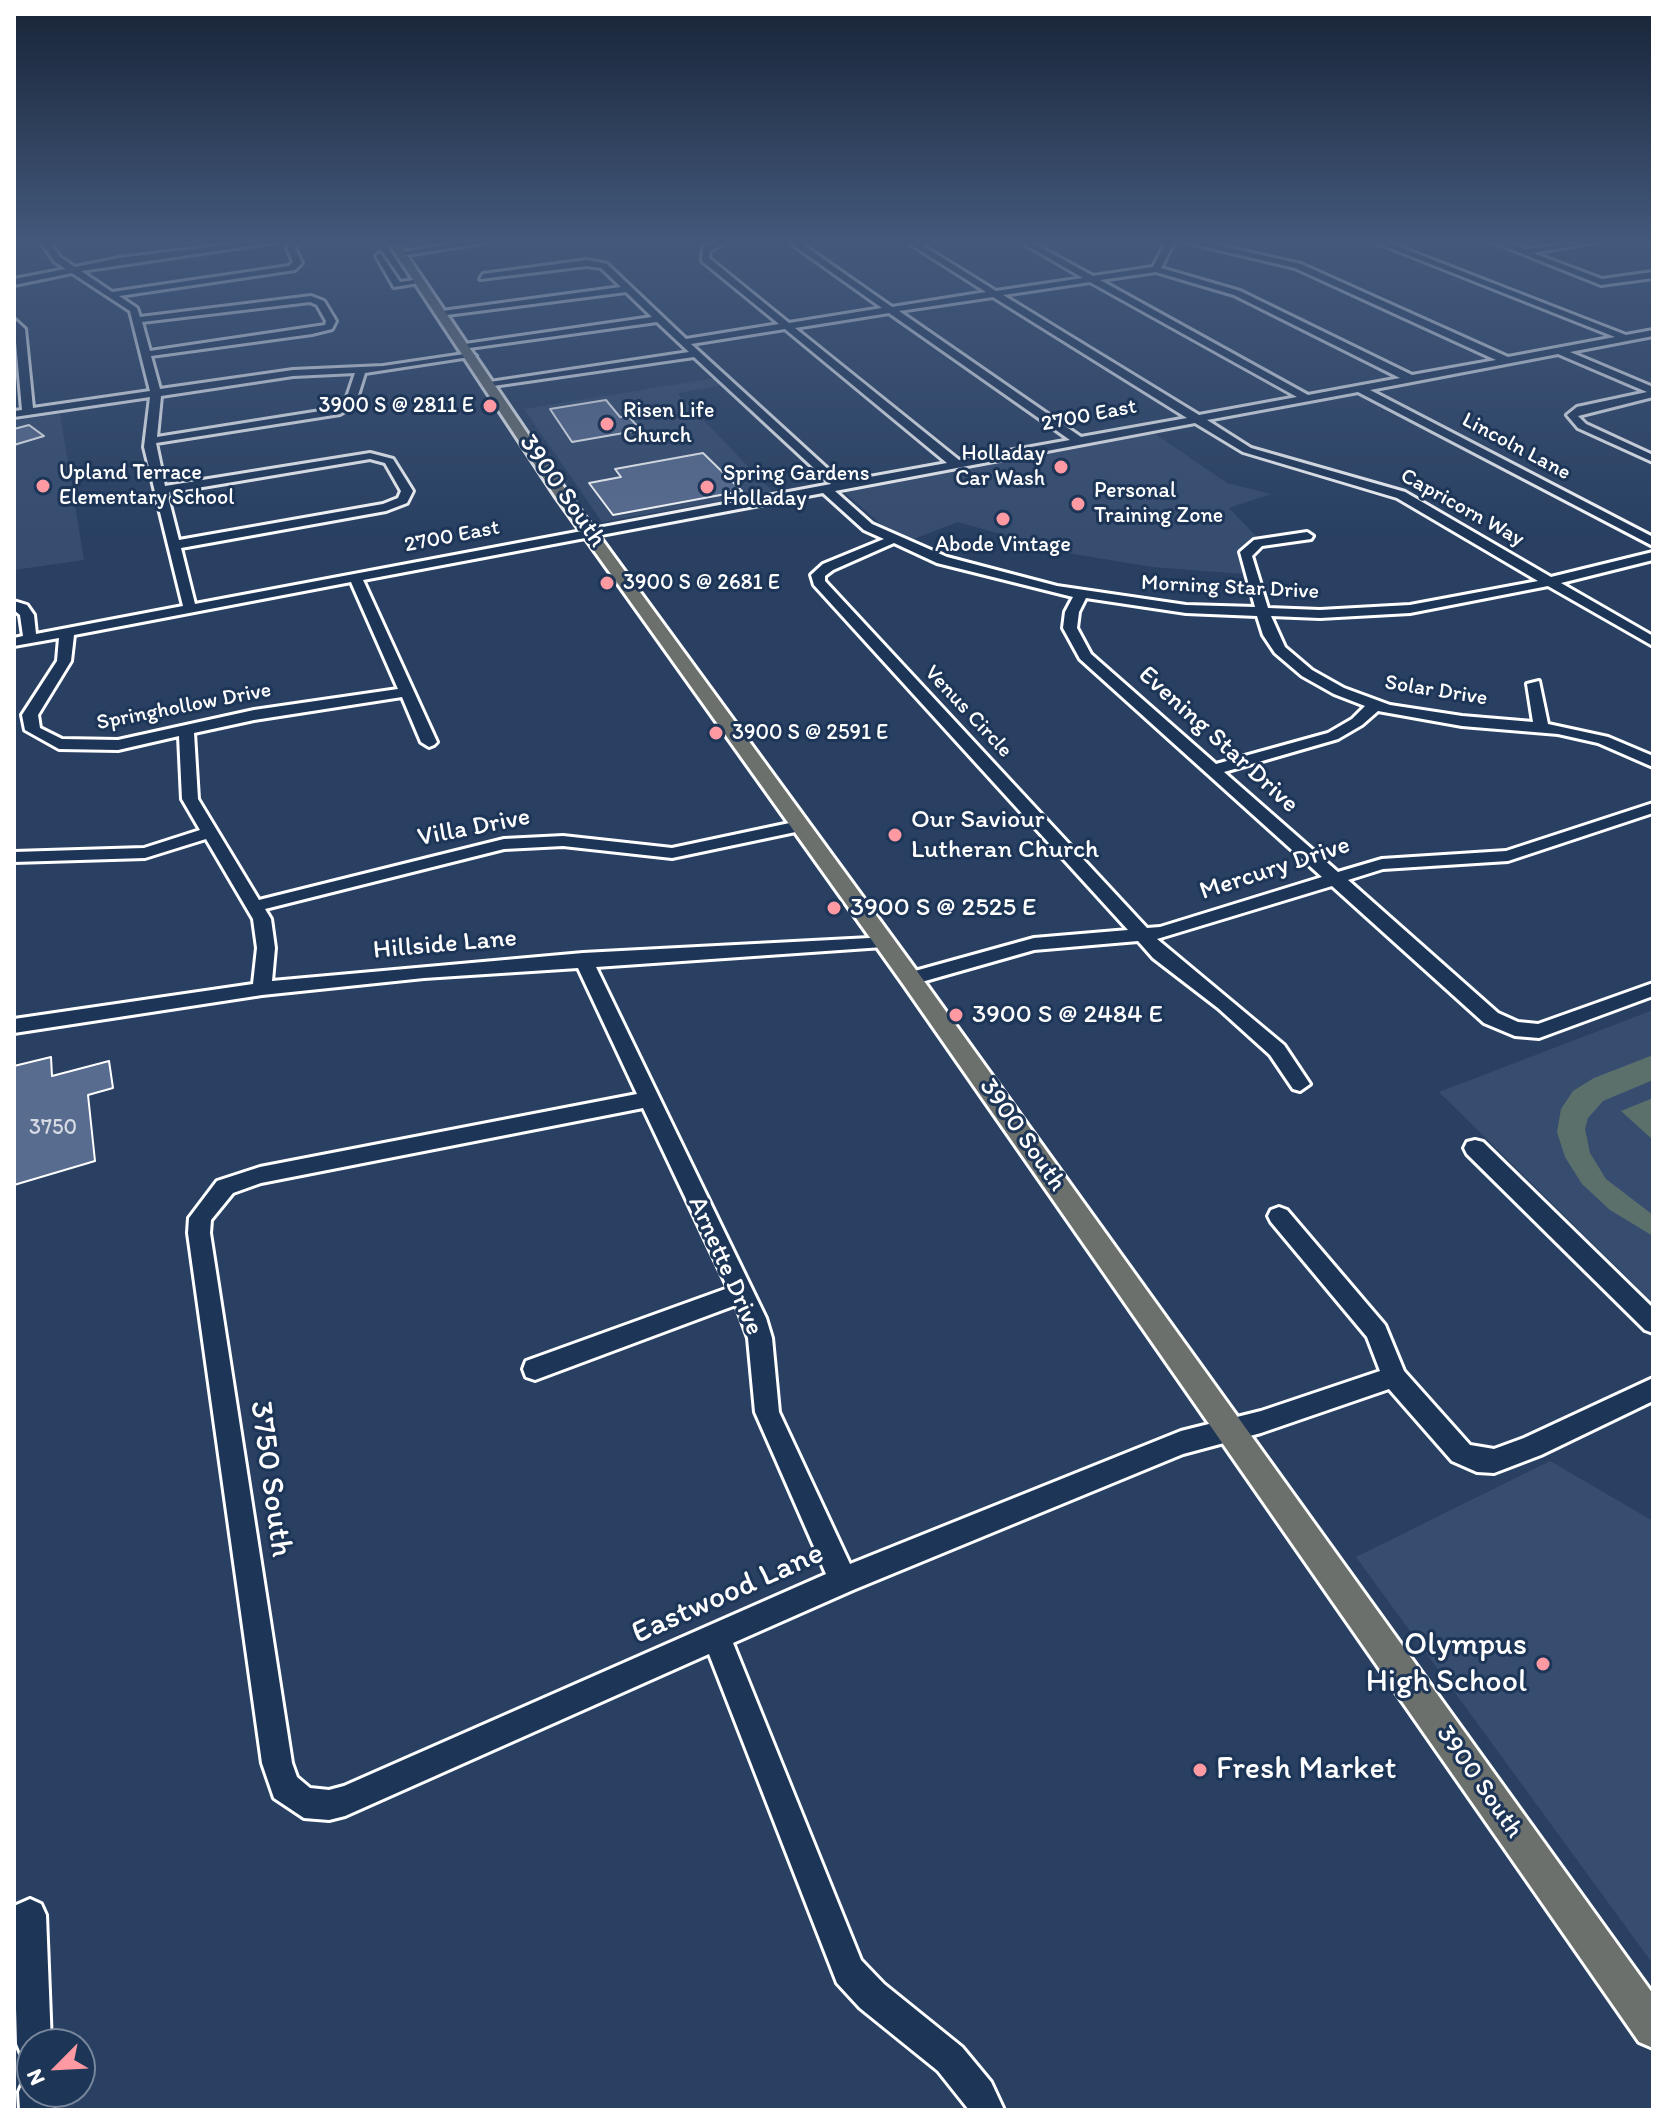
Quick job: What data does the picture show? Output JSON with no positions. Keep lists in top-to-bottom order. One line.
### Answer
{"streets":{"main road":["3900 South"],"street":["2700 East","Lincoln Lane","Capricorn Way","Morning Star Drive","Solar Drive","Springhollow Drive","Venus Circle","Evening Star Drive","Villa Drive","Mercury Drive","Hillside Lane","Arnette Drive","3750 South","Eastwood Lane"]},"crossings":[["2700 East","Lincoln Lane"],["2700 East","3900 South"],["2700 East","Capricorn Way"],["2700 East","Morning Star Drive"],["2700 East","Springhollow Drive"],["3900 South","Villa Drive"],["3900 South","Mercury Drive"],["3900 South","Hillside Lane"],["3900 South","Eastwood Lane"],["Capricorn Way","Morning Star Drive"],["Morning Star Drive","Solar Drive"],["Morning Star Drive","Venus Circle"],["Morning Star Drive","Evening Star Drive"],["Venus Circle","Mercury Drive"],["Evening Star Drive","Mercury Drive"],["Hillside Lane","Arnette Drive"],["Arnette Drive","3750 South"],["Arnette Drive","Eastwood Lane"],["3750 South","Eastwood Lane"]],"places":["3900 S @ 2811 E","Risen Life Church","Holladay Car Wash","Upland Terrace Elementary School","Spring Gardens Holladay","Personal Training Zone","Abode Vintage","3900 S @ 2681 E","3900 S @ 2591 E","Our Saviour Lutheran Church","3900 S @ 2525 E","3900 S @ 2484 E","Olympus High School","Fresh Market"],"house_numbers":["3750"],"north":"bottom left"}
